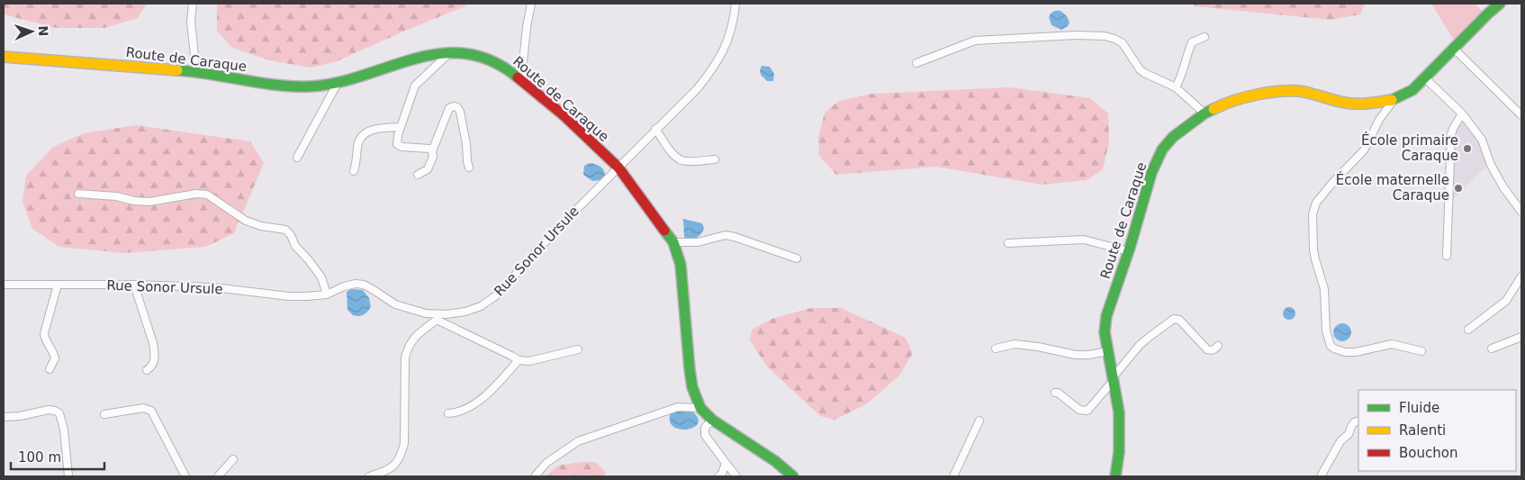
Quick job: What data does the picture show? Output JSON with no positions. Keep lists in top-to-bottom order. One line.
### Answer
{"streets":{"street":["Route de Caraque","Rue Sonor Ursule"]},"crossings":[["Route de Caraque","Rue Sonor Ursule"]],"places":["École primaire Caraque","École maternelle Caraque"],"legend":["Fluide","Ralenti","Bouchon"],"scale_bar":"100 m","north":"right"}
